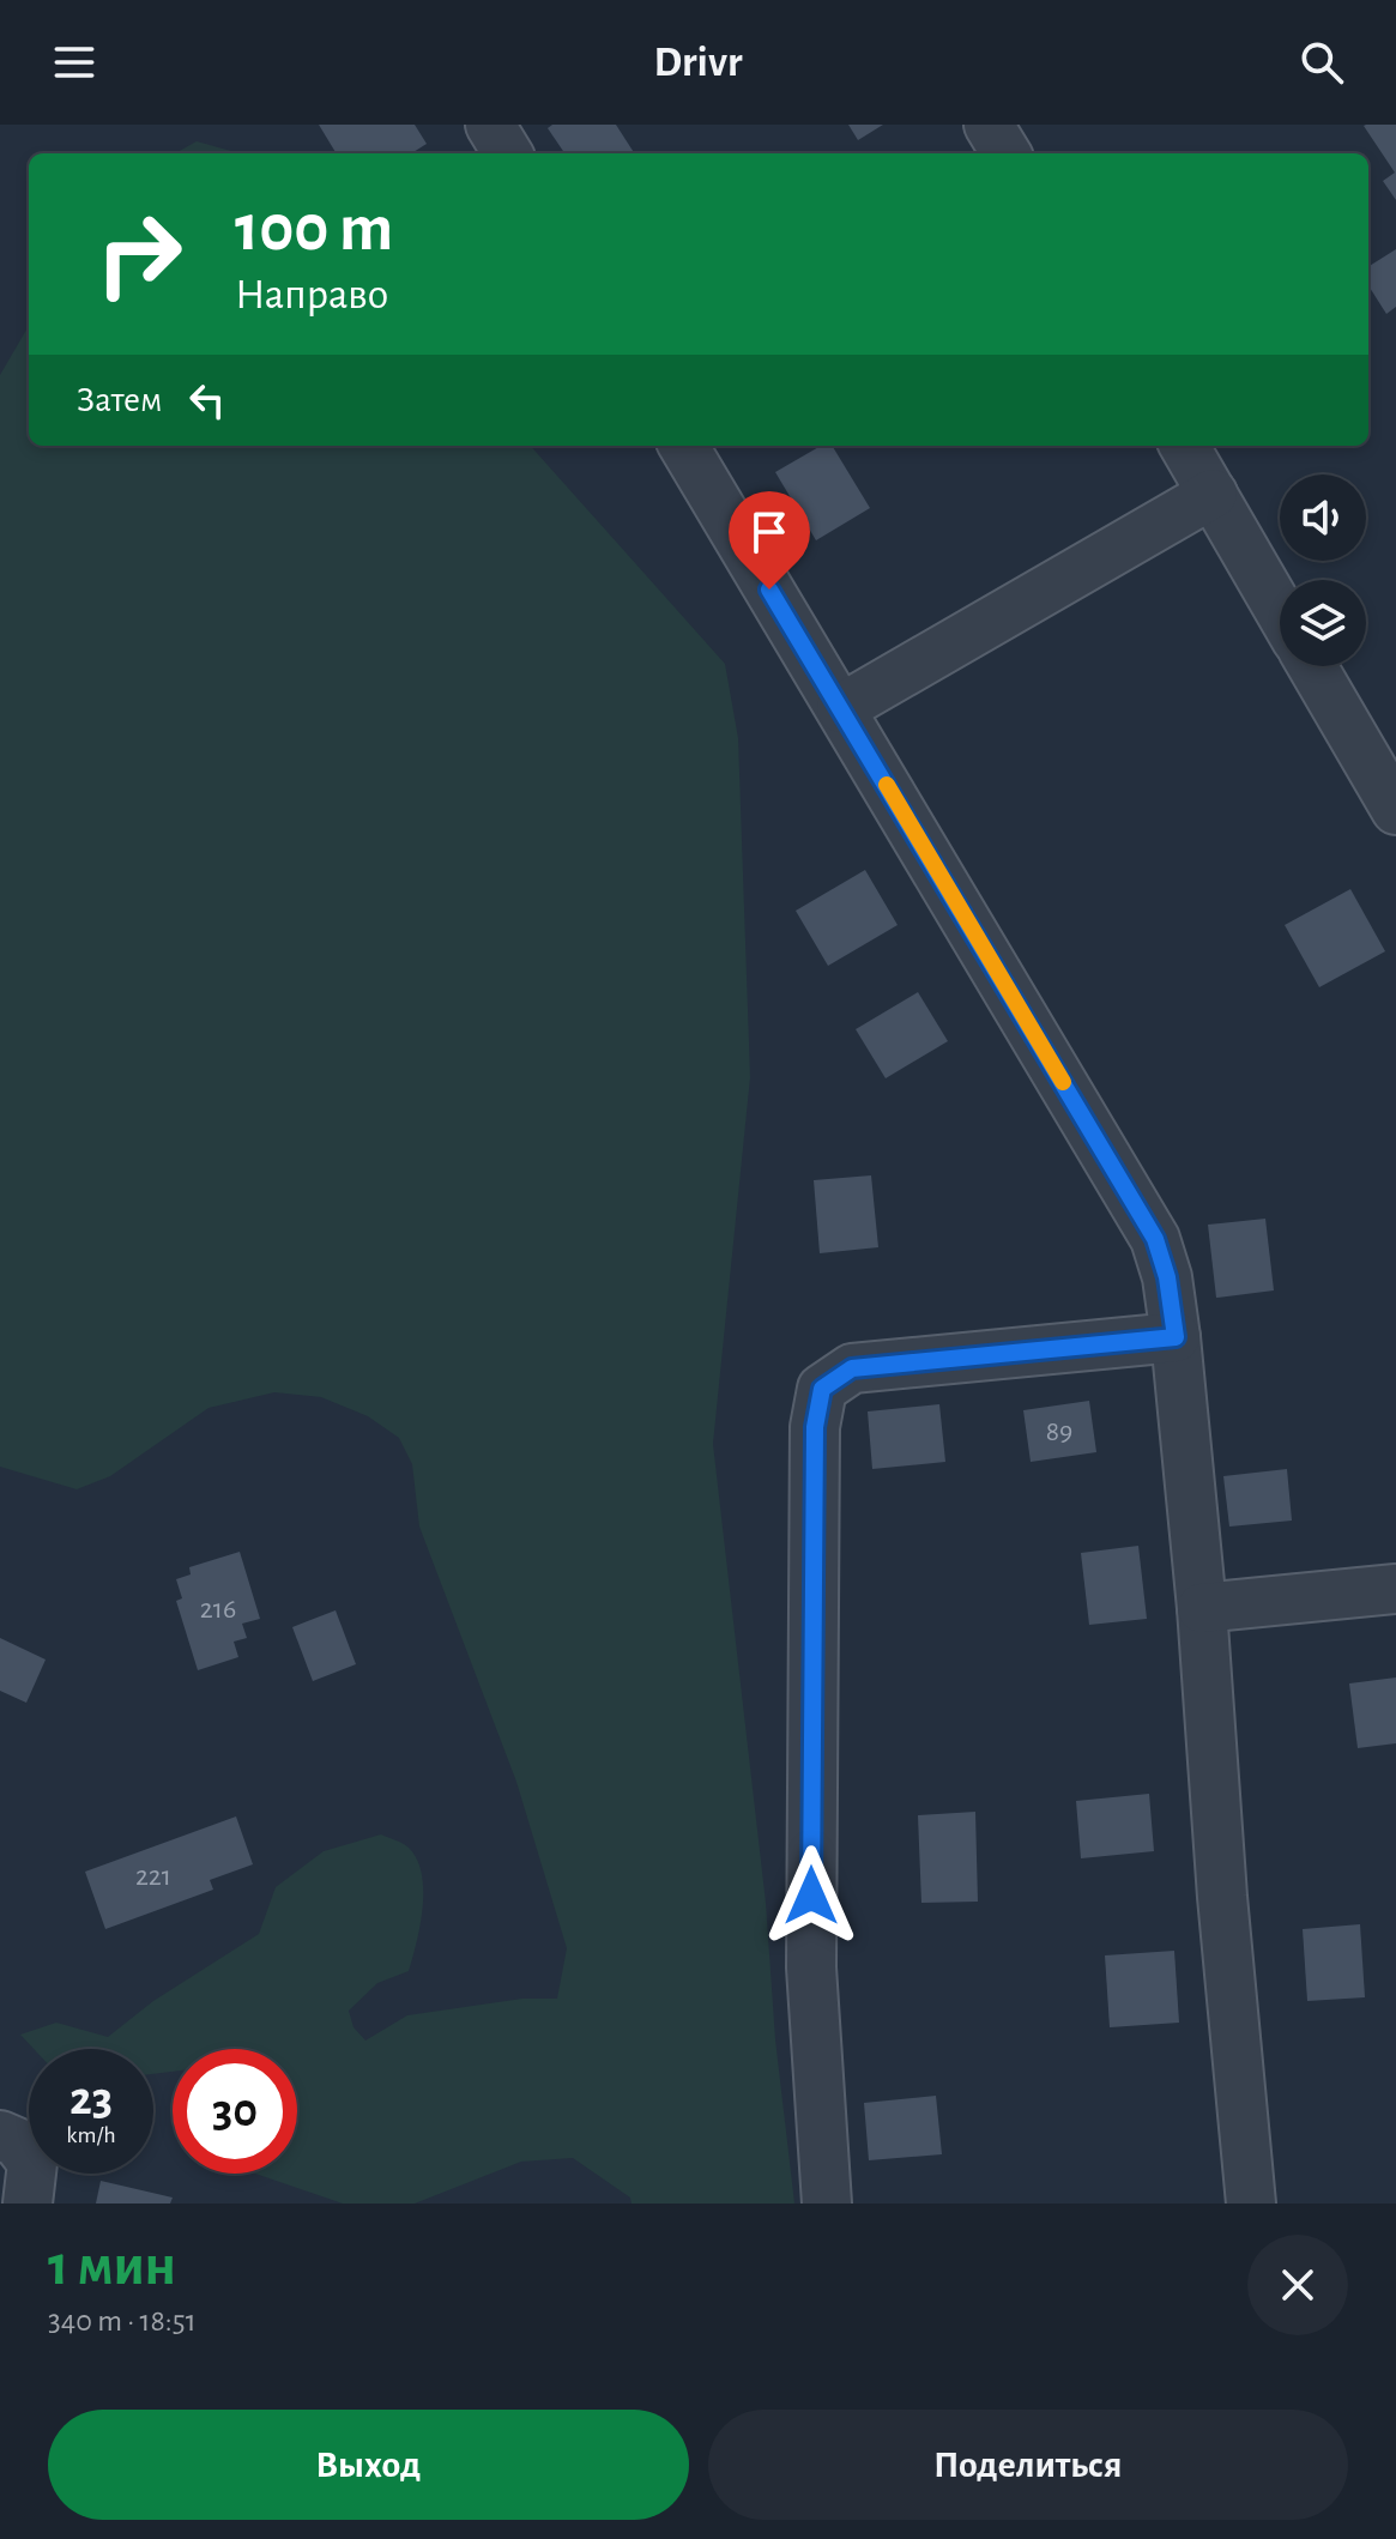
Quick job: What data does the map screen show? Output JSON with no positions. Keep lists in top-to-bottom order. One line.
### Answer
{"house_numbers":["89","216","221"],"page":{"header":"Drivr","turn":["100 m","Направо"],"then":"Затем","speed":"23 km/h","limit":"30","heading":["1 мин","340 m · 18:51"],"buttons":["Выход","Поделиться"]}}
